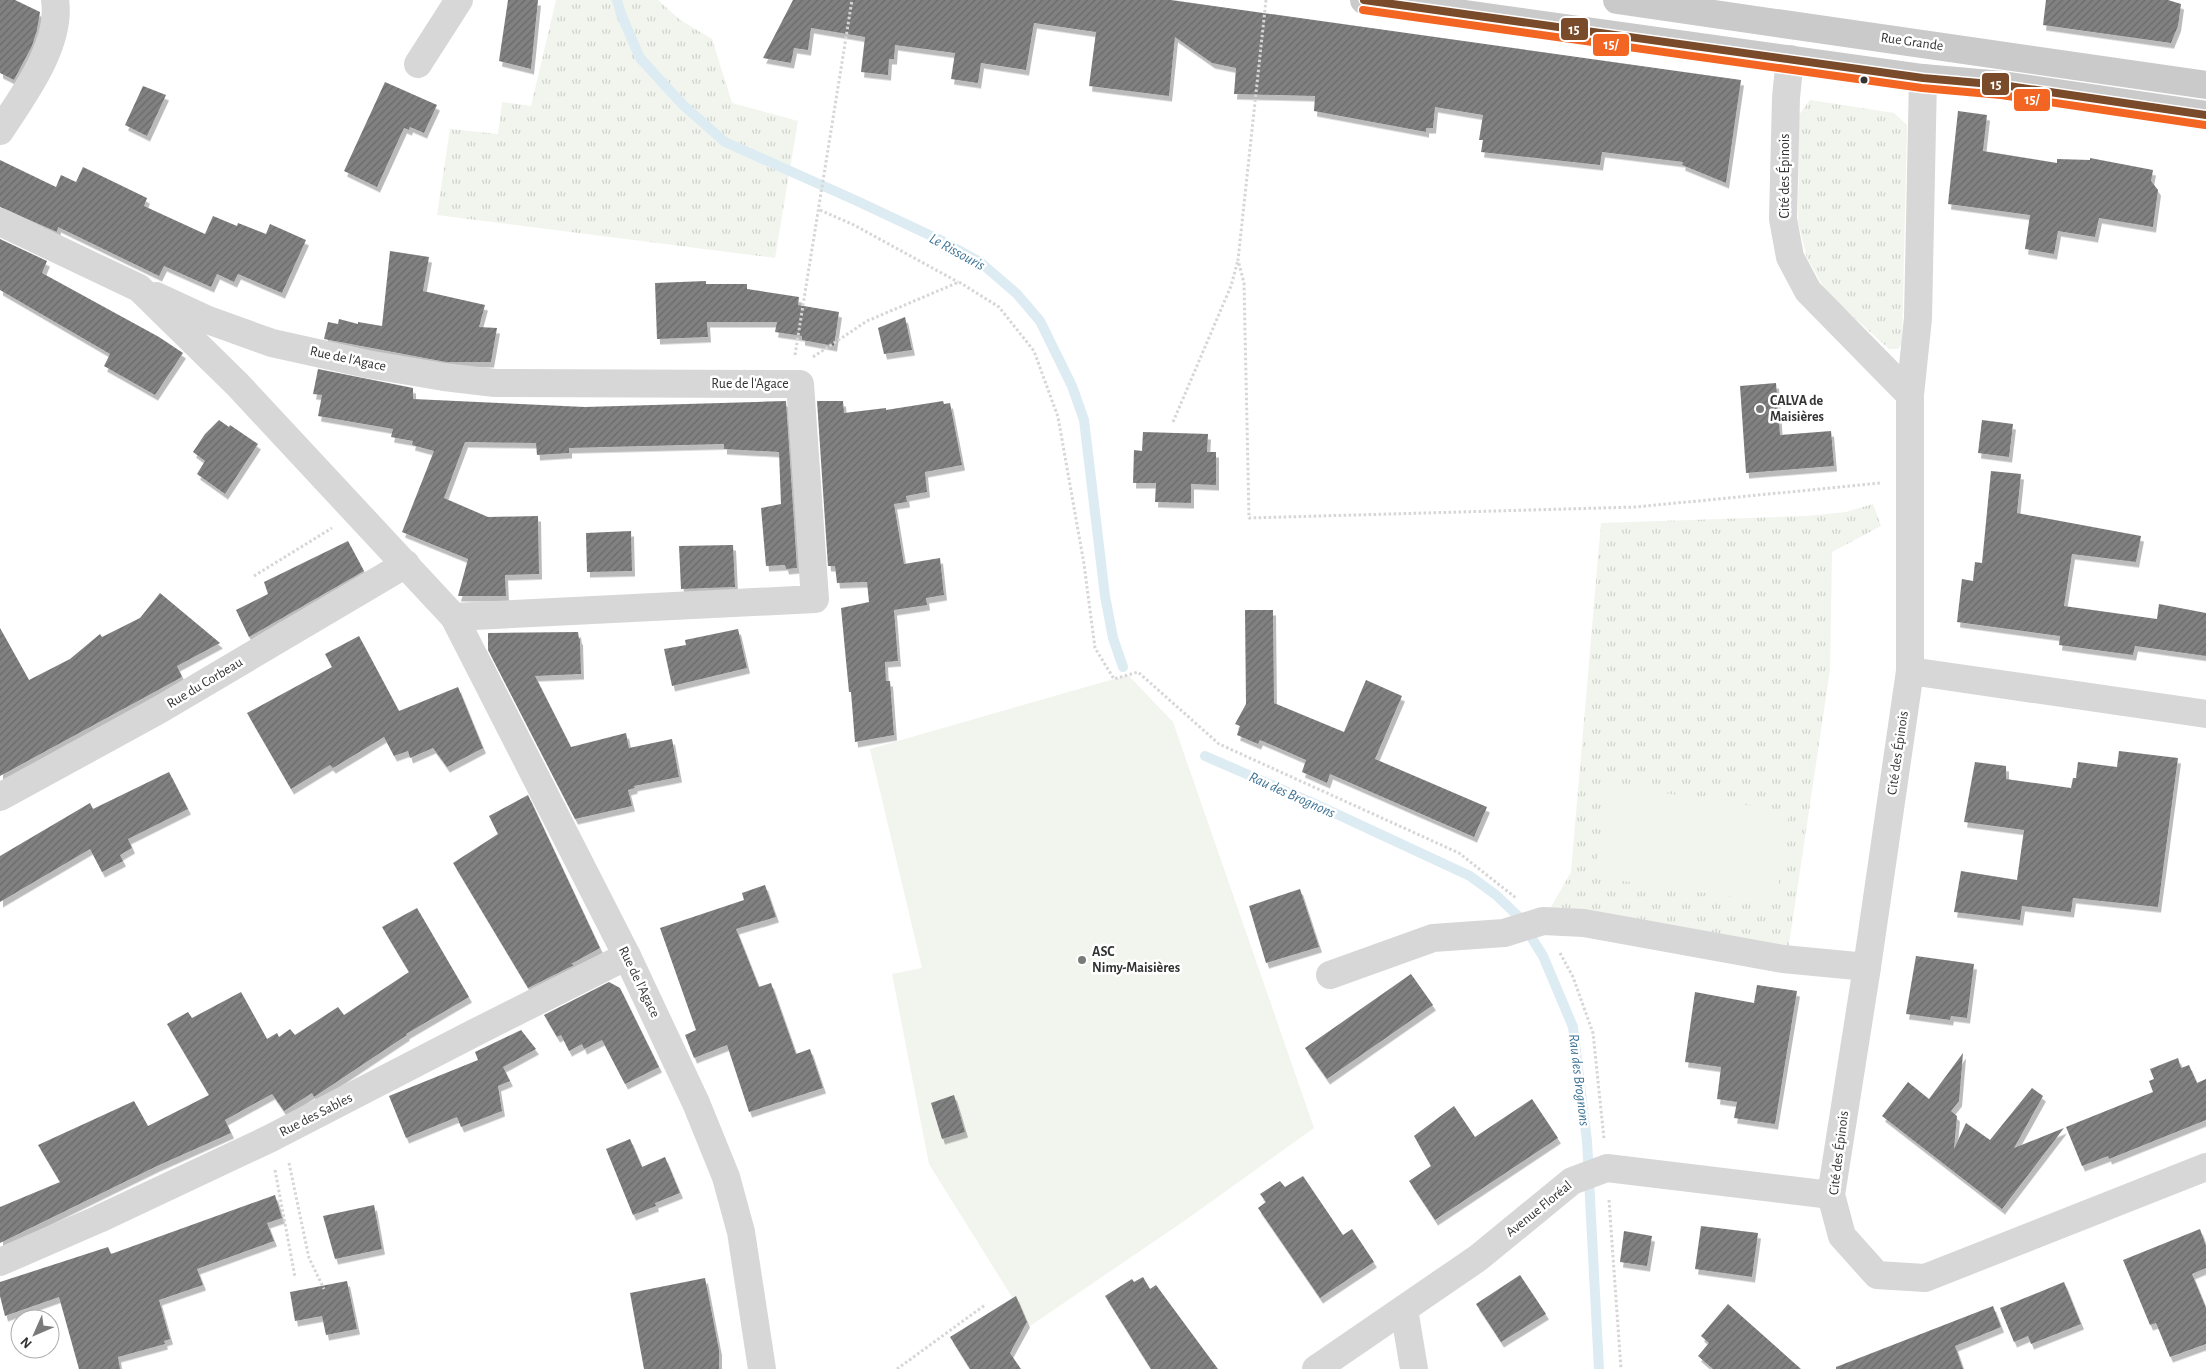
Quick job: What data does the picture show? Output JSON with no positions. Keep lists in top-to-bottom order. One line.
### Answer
{"streets":{"main road":["Rue Grande"],"street":["Cité des Épinois","Rue de l'Agace","Rue du Corbeau","Rue des Sables","Avenue Floréal"]},"crossings":[["Cité des Épinois","Avenue Floréal"],["Rue de l'Agace","Rue du Corbeau"],["Rue de l'Agace","Rue des Sables"]],"water":["Le Rissouris","Rau des Brognons"],"places":["CALVA de Maisières","ASC Nimy-Maisières"],"lines":["transit line 15","transit line 15/"],"north":"bottom left"}
